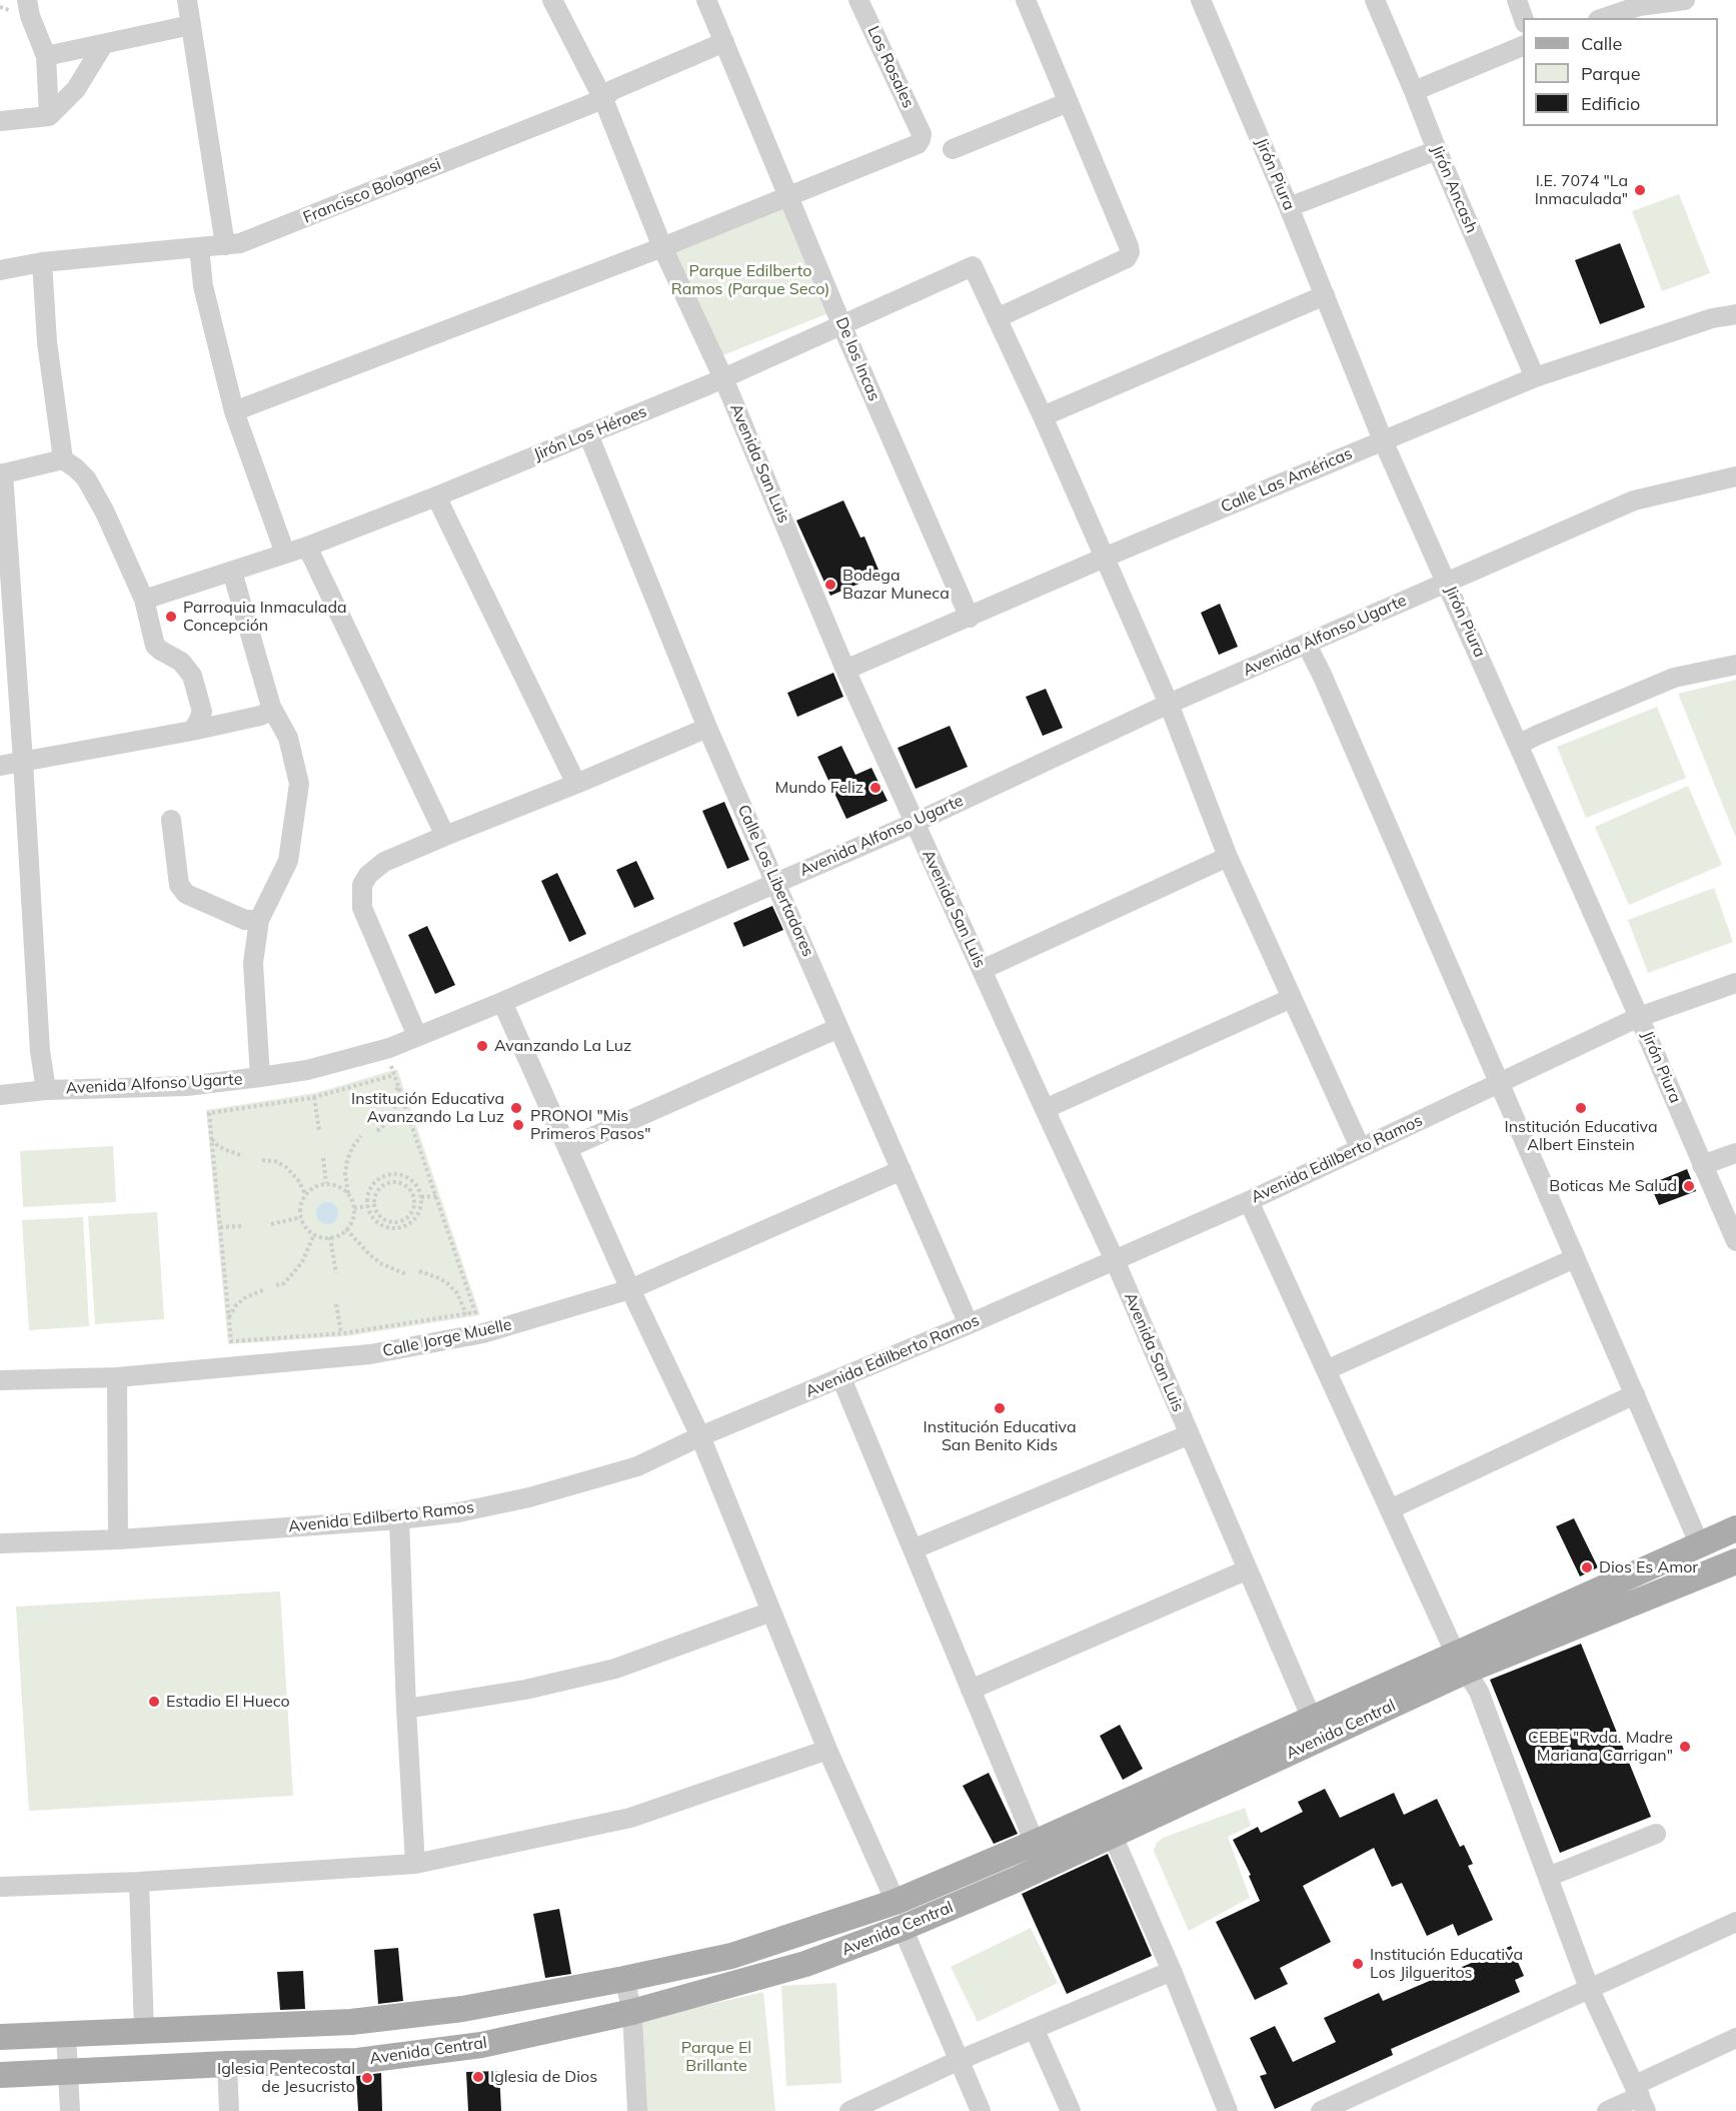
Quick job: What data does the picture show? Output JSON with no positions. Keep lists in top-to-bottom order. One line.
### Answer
{"streets":{"main road":["Avenida Central"],"street":["Los Rosales","Jirón Piura","Jirón Ancash","Francisco Bolognesi","De los Incas","Jirón Los Héroes","Avenida San Luis","Calle Las Américas","Avenida Alfonso Ugarte","Calle Los Libertadores","Avenida Edilberto Ramos","Calle Jorge Muelle"]},"crossings":[["Los Rosales","De los Incas"],["Jirón Piura","Calle Las Américas"],["Jirón Piura","Avenida Alfonso Ugarte"],["Jirón Piura","Avenida Edilberto Ramos"],["Jirón Ancash","Calle Las Américas"],["Francisco Bolognesi","De los Incas"],["Francisco Bolognesi","Avenida San Luis"],["De los Incas","Jirón Los Héroes"],["De los Incas","Calle Las Américas"],["Jirón Los Héroes","Avenida San Luis"],["Jirón Los Héroes","Calle Los Libertadores"],["Avenida San Luis","Calle Las Américas"],["Avenida San Luis","Avenida Alfonso Ugarte"],["Avenida San Luis","Avenida Edilberto Ramos"],["Avenida San Luis","Avenida Central"],["Avenida Alfonso Ugarte","Calle Los Libertadores"],["Calle Los Libertadores","Avenida Edilberto Ramos"],["Calle Los Libertadores","Calle Jorge Muelle"]],"parks":["Parque Edilberto Ramos (Parque Seco)","Parque El Brillante"],"places":["I.E. 7074 \"La Inmaculada\"","Bodega Bazar Muneca","Parroquia Inmaculada Concepción","Mundo Feliz","Avanzando La Luz","Institución Educativa Avanzando La Luz","Institución Educativa Albert Einstein","PRONOI \"Mis Primeros Pasos\"","Boticas Me Salud","Institución Educativa San Benito Kids","Dios Es Amor","Estadio El Hueco","CEBE \"Rvda. Madre Mariana Carrigan\"","Institución Educativa Los Jilgueritos","Iglesia de Dios","Iglesia Pentecostal de Jesucristo"],"legend":["Calle","Parque","Edificio"]}
